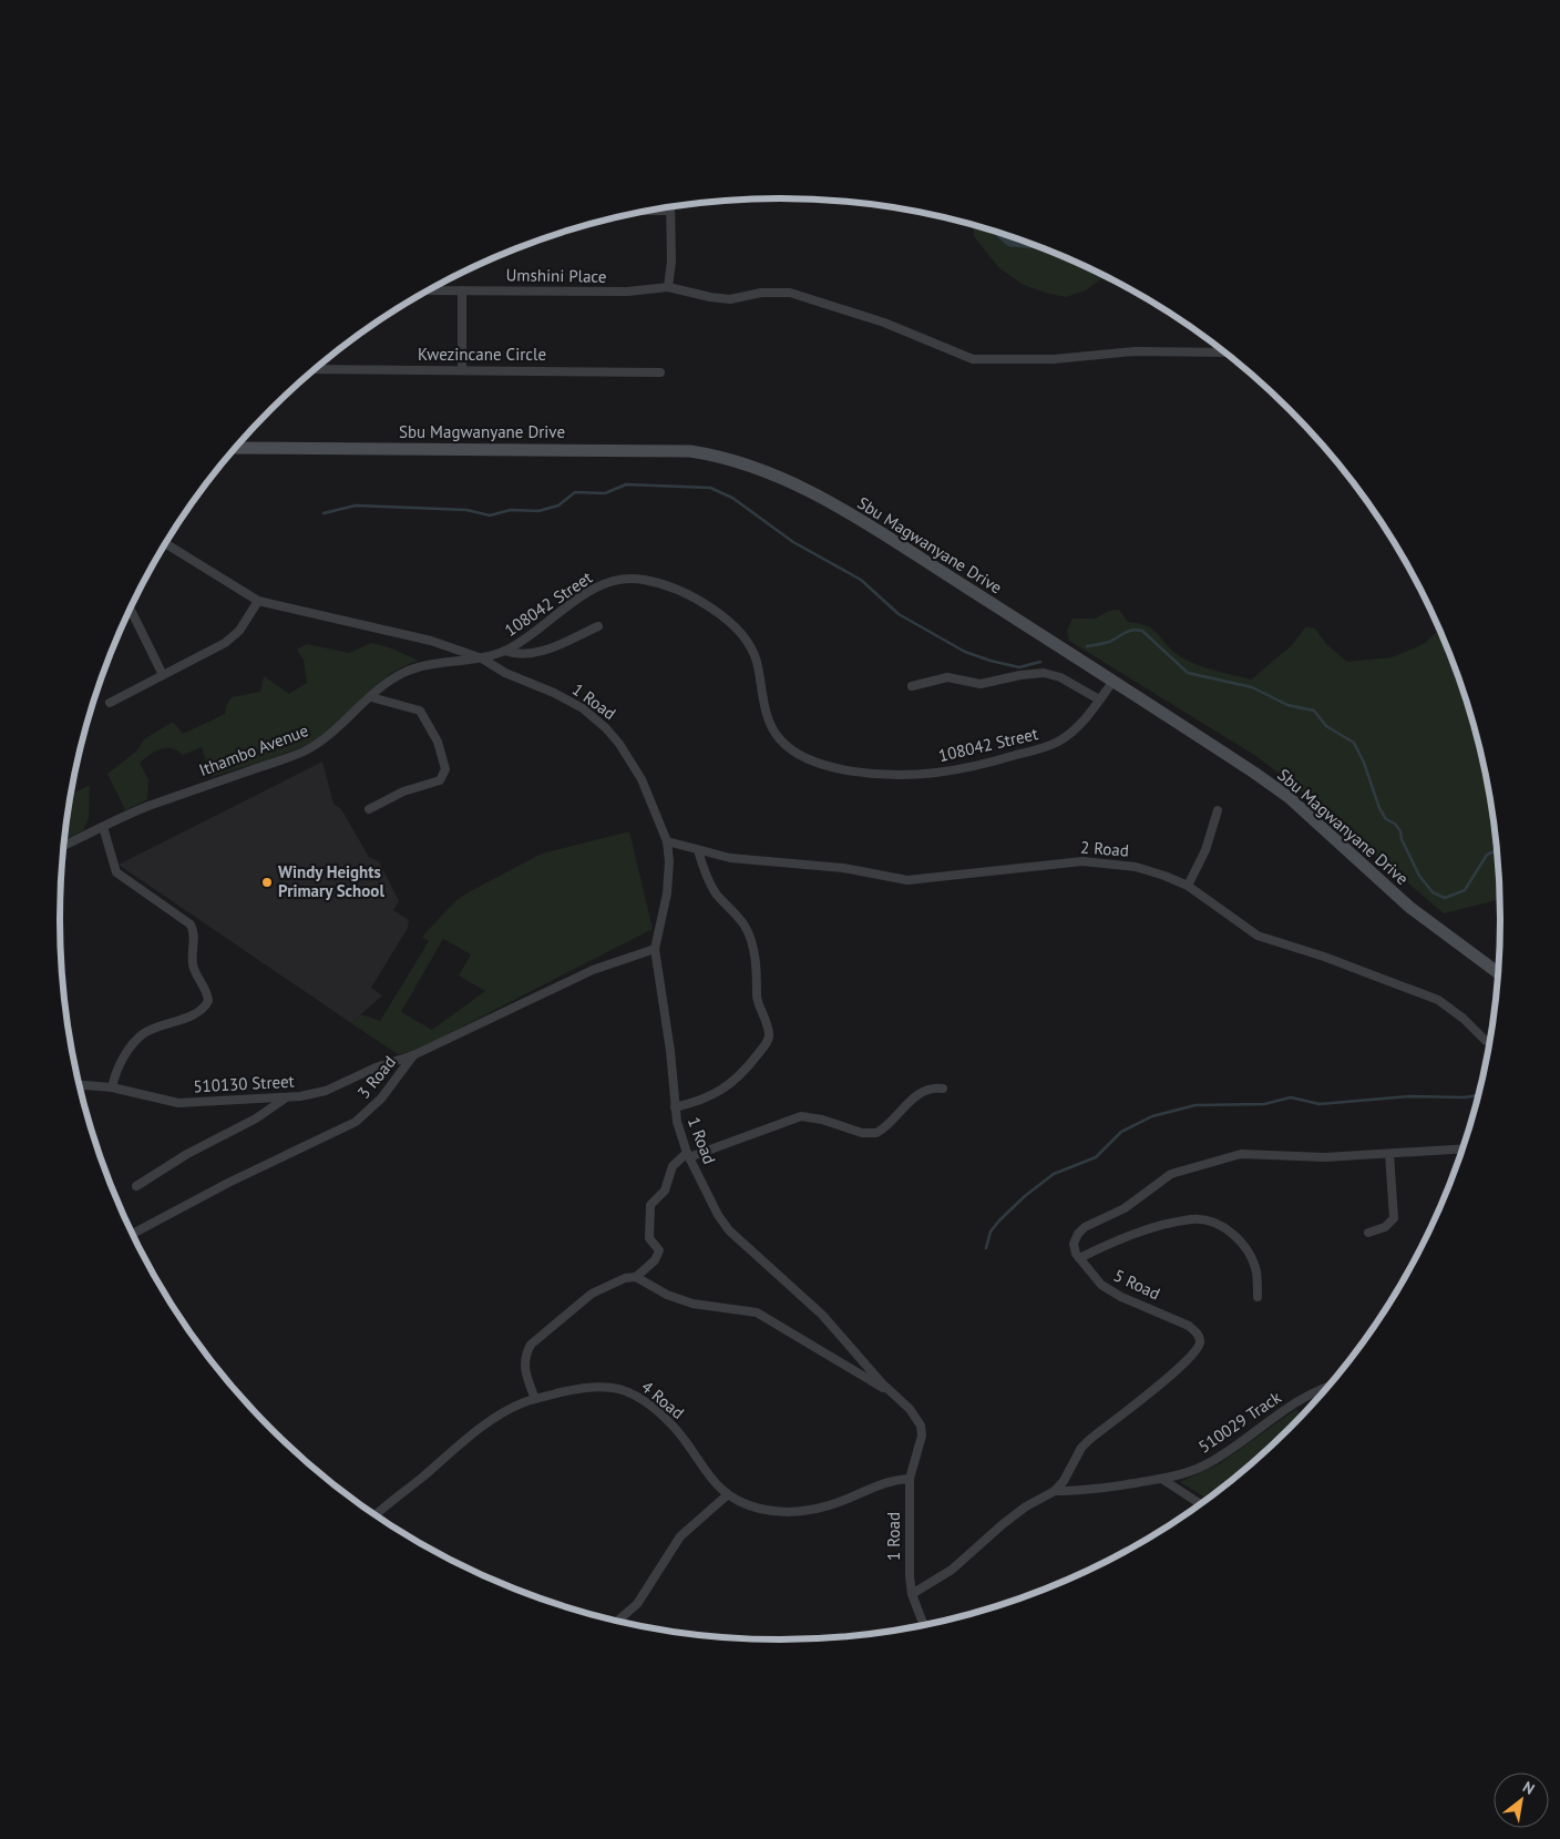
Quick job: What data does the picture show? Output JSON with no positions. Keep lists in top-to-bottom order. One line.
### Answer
{"streets":{"main road":["Sbu Magwanyane Drive"],"street":["Umshini Place","Kwezincane Circle","108042 Street","1 Road","Ithambo Avenue","2 Road","3 Road","510130 Street","5 Road","4 Road","510029 Track"]},"crossings":[["Sbu Magwanyane Drive","108042 Street"],["108042 Street","1 Road"],["108042 Street","Ithambo Avenue"],["1 Road","Ithambo Avenue"],["1 Road","2 Road"],["1 Road","3 Road"],["1 Road","5 Road"],["1 Road","4 Road"],["3 Road","510130 Street"],["5 Road","510029 Track"]],"places":["Windy Heights Primary School"],"north":"top right"}
